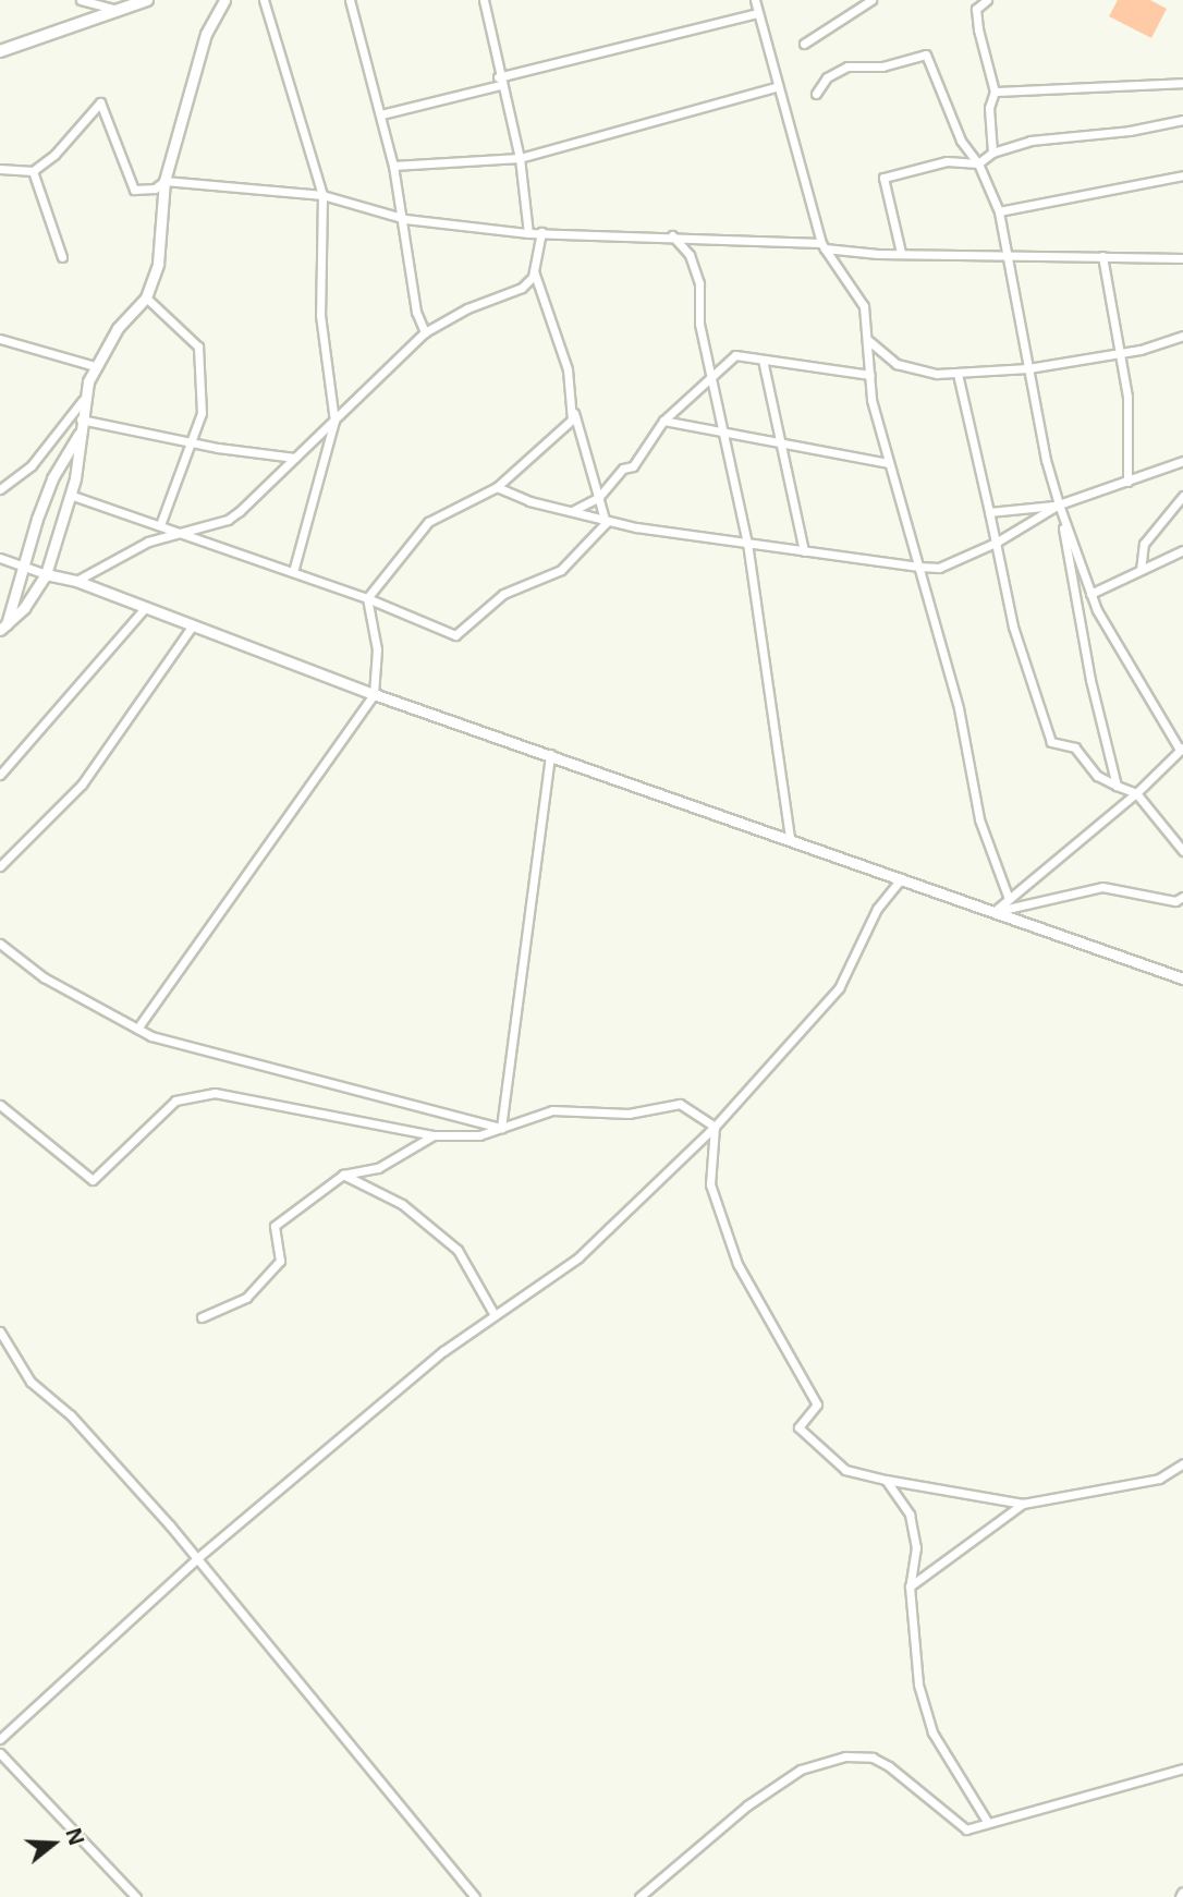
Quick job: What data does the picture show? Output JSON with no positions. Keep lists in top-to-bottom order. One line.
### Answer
{"north":"right"}
